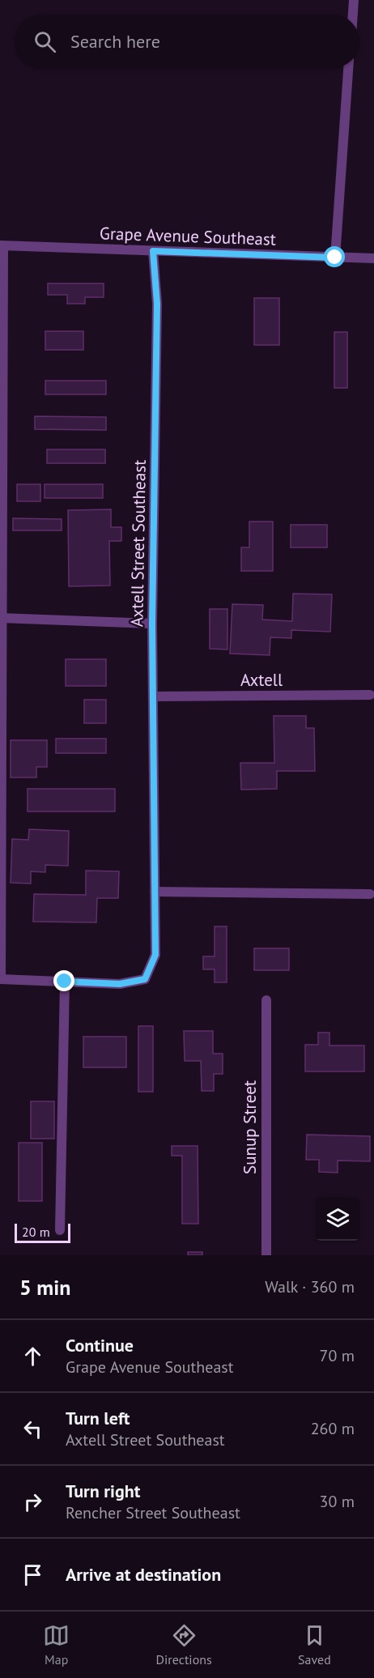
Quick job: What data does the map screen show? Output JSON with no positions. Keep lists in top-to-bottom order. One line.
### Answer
{"streets":{"street":["Grape Avenue Southeast","Axtell Street Southeast","Axtell","Sunup Street"]},"crossings":[["Grape Avenue Southeast","Axtell Street Southeast"],["Axtell Street Southeast","Axtell"]],"scale_bar":"20 m","page":{"search":"Search here","scale":"20 m","heading":["5 min","Walk · 360 m"],"list":[["Continue","Grape Avenue Southeast","70 m"],["Turn left","Axtell Street Southeast","260 m"],["Turn right","Rencher Street Southeast","30 m"],"Arrive at destination"],"nav":["Map","Directions","Saved"]}}
